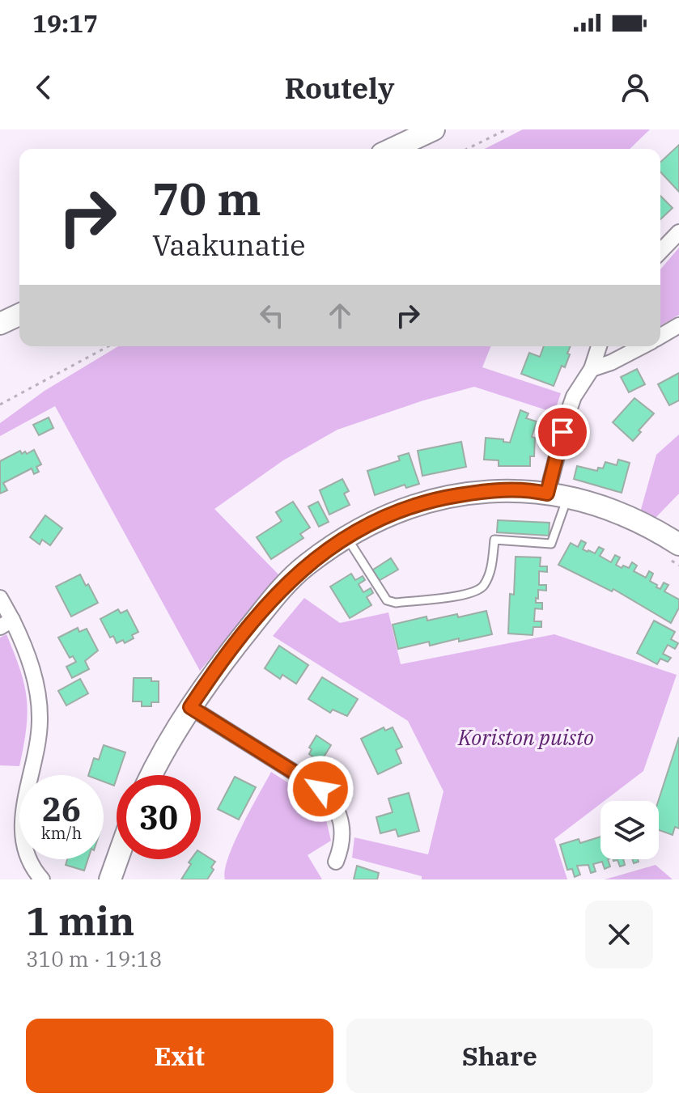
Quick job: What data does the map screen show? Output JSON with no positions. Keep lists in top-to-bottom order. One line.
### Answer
{"parks":["Koriston puisto"],"page":{"status":"19:17","header":"Routely","turn":["70 m","Vaakunatie"],"speed":"26 km/h","limit":"30","heading":["1 min","310 m · 19:18"],"buttons":["Exit","Share"]}}
